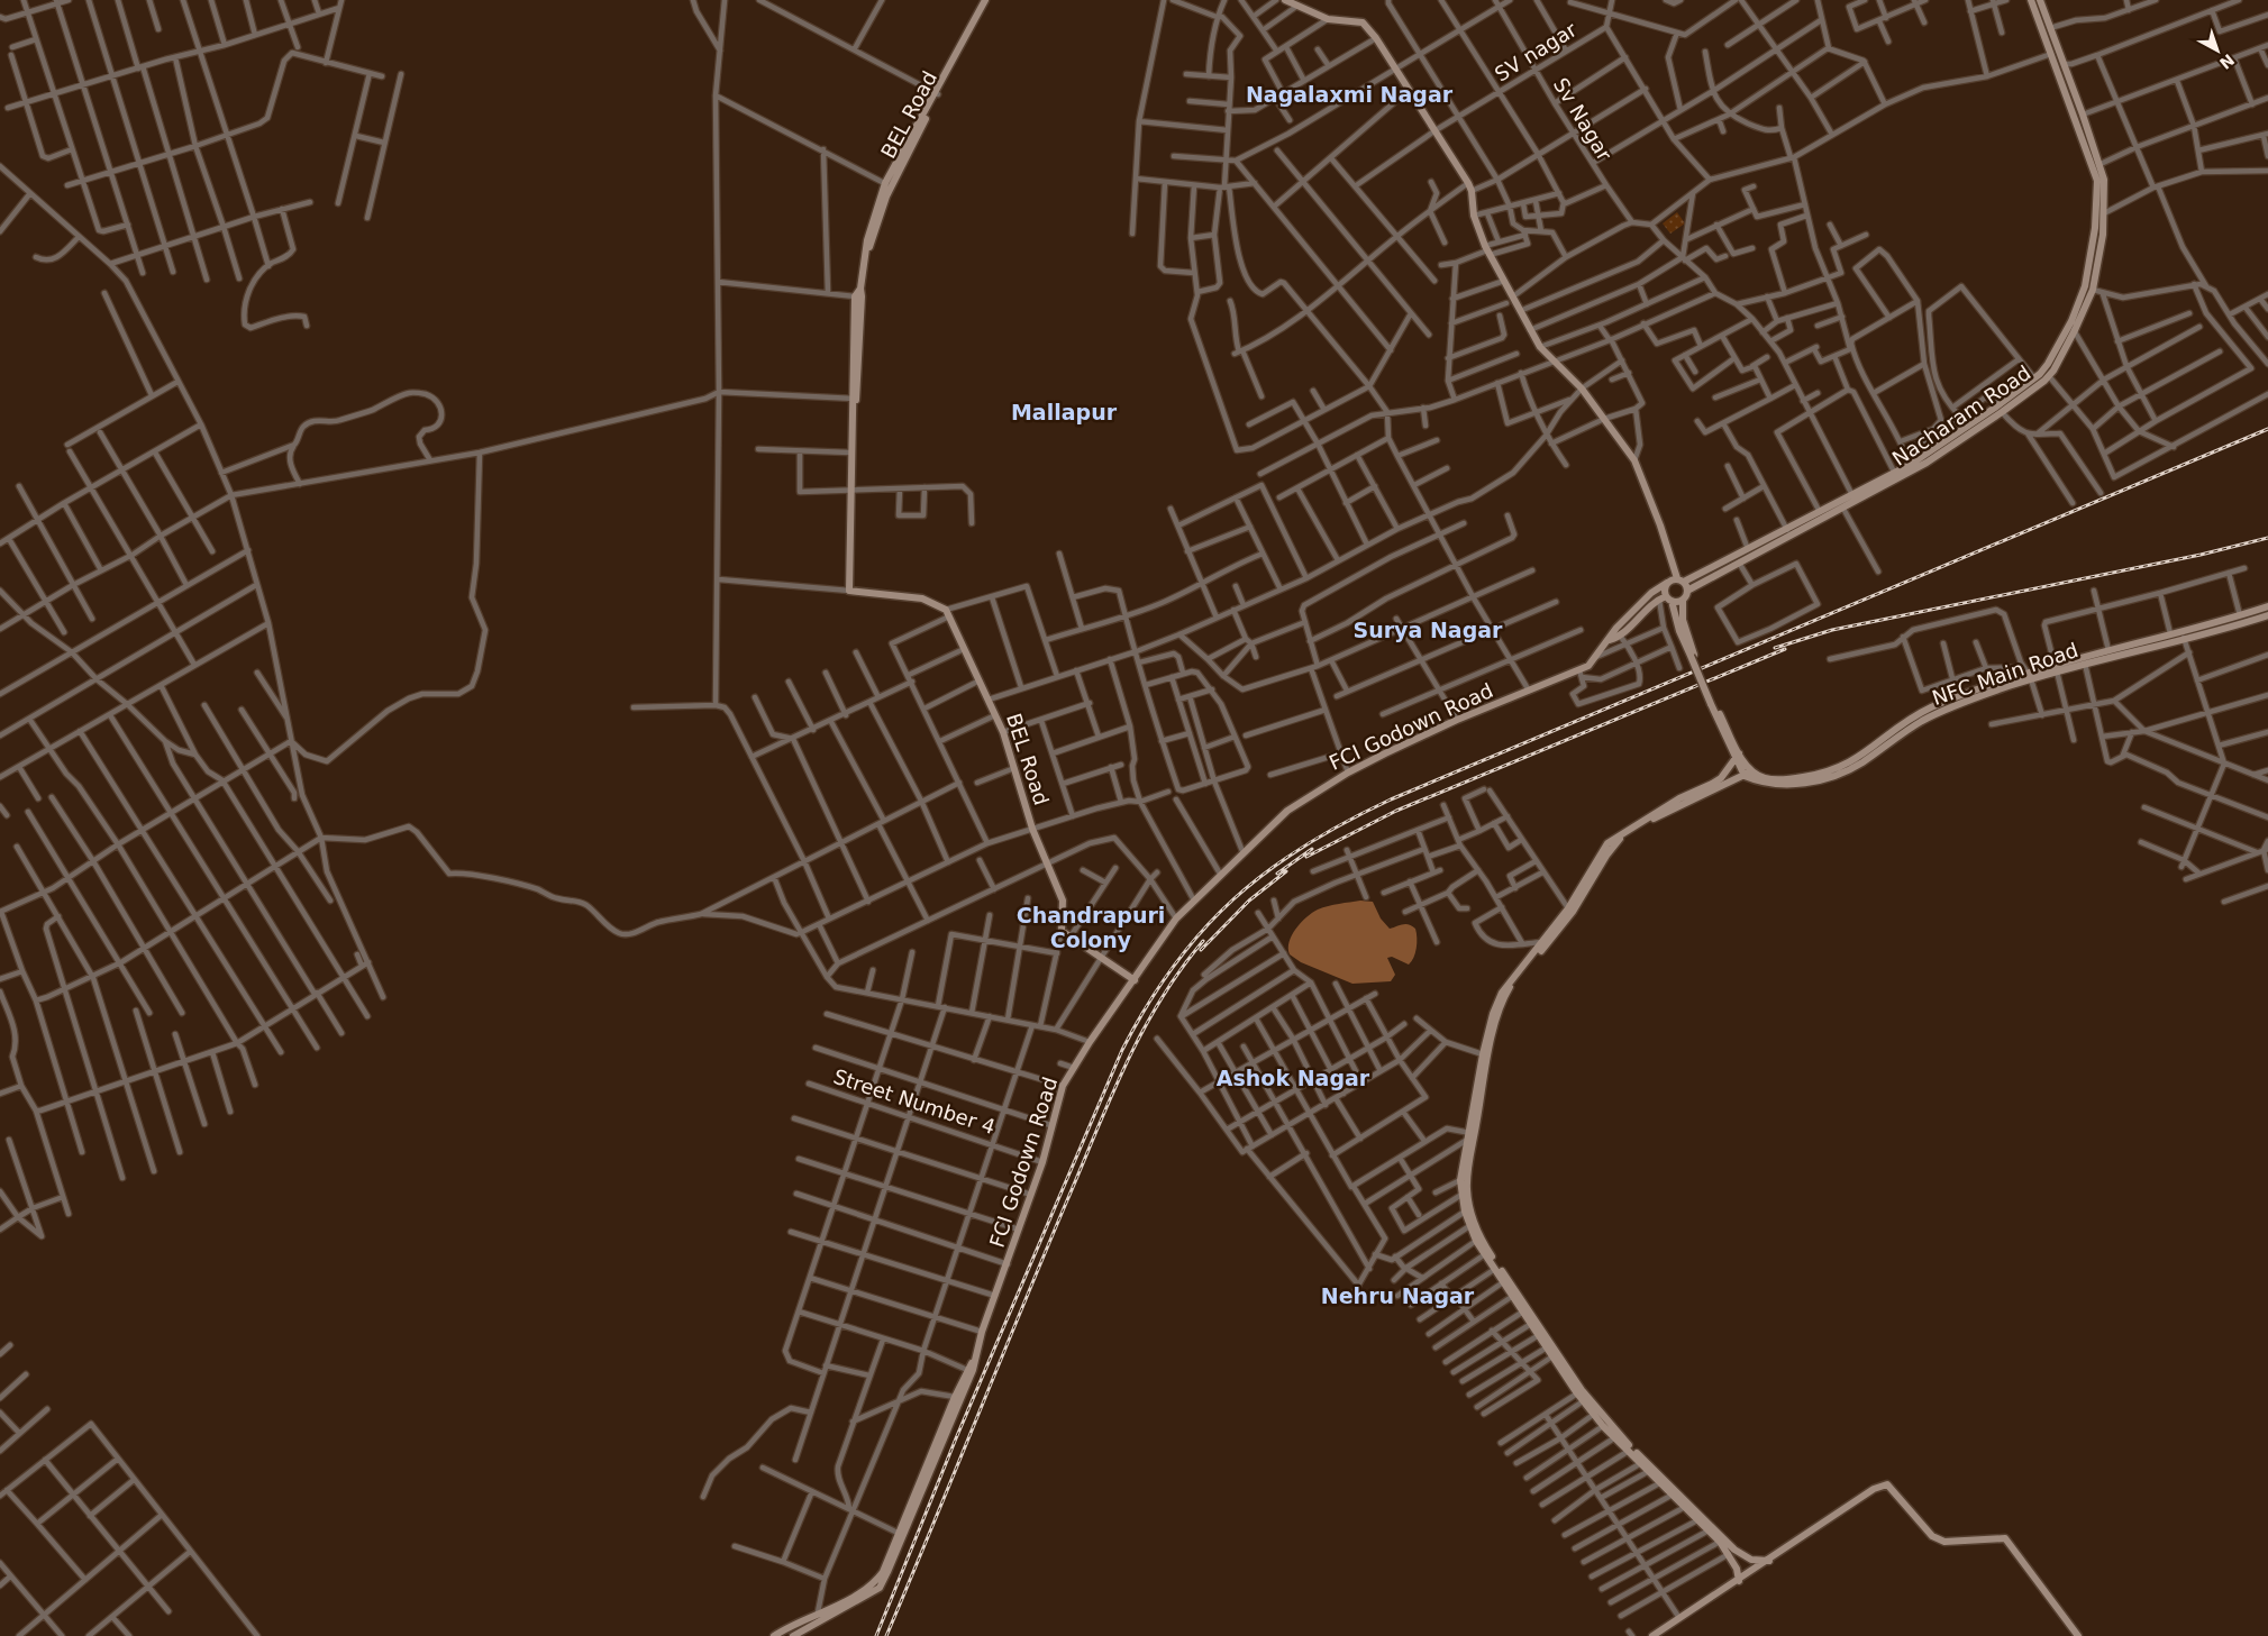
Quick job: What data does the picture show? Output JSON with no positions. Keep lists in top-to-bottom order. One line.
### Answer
{"streets":{"main road":["BEL Road","Nacharam Road","NFC Main Road","FCI Godown Road"],"street":["SV nagar","Sv Nagar","Street Number 4"]},"crossings":[["SV nagar","Sv Nagar"],["Nacharam Road","FCI Godown Road"],["FCI Godown Road","Street Number 4"]],"districts":["Nagalaxmi Nagar","Mallapur","Surya Nagar","Chandrapuri Colony","Ashok Nagar","Nehru Nagar"],"north":"bottom right"}
